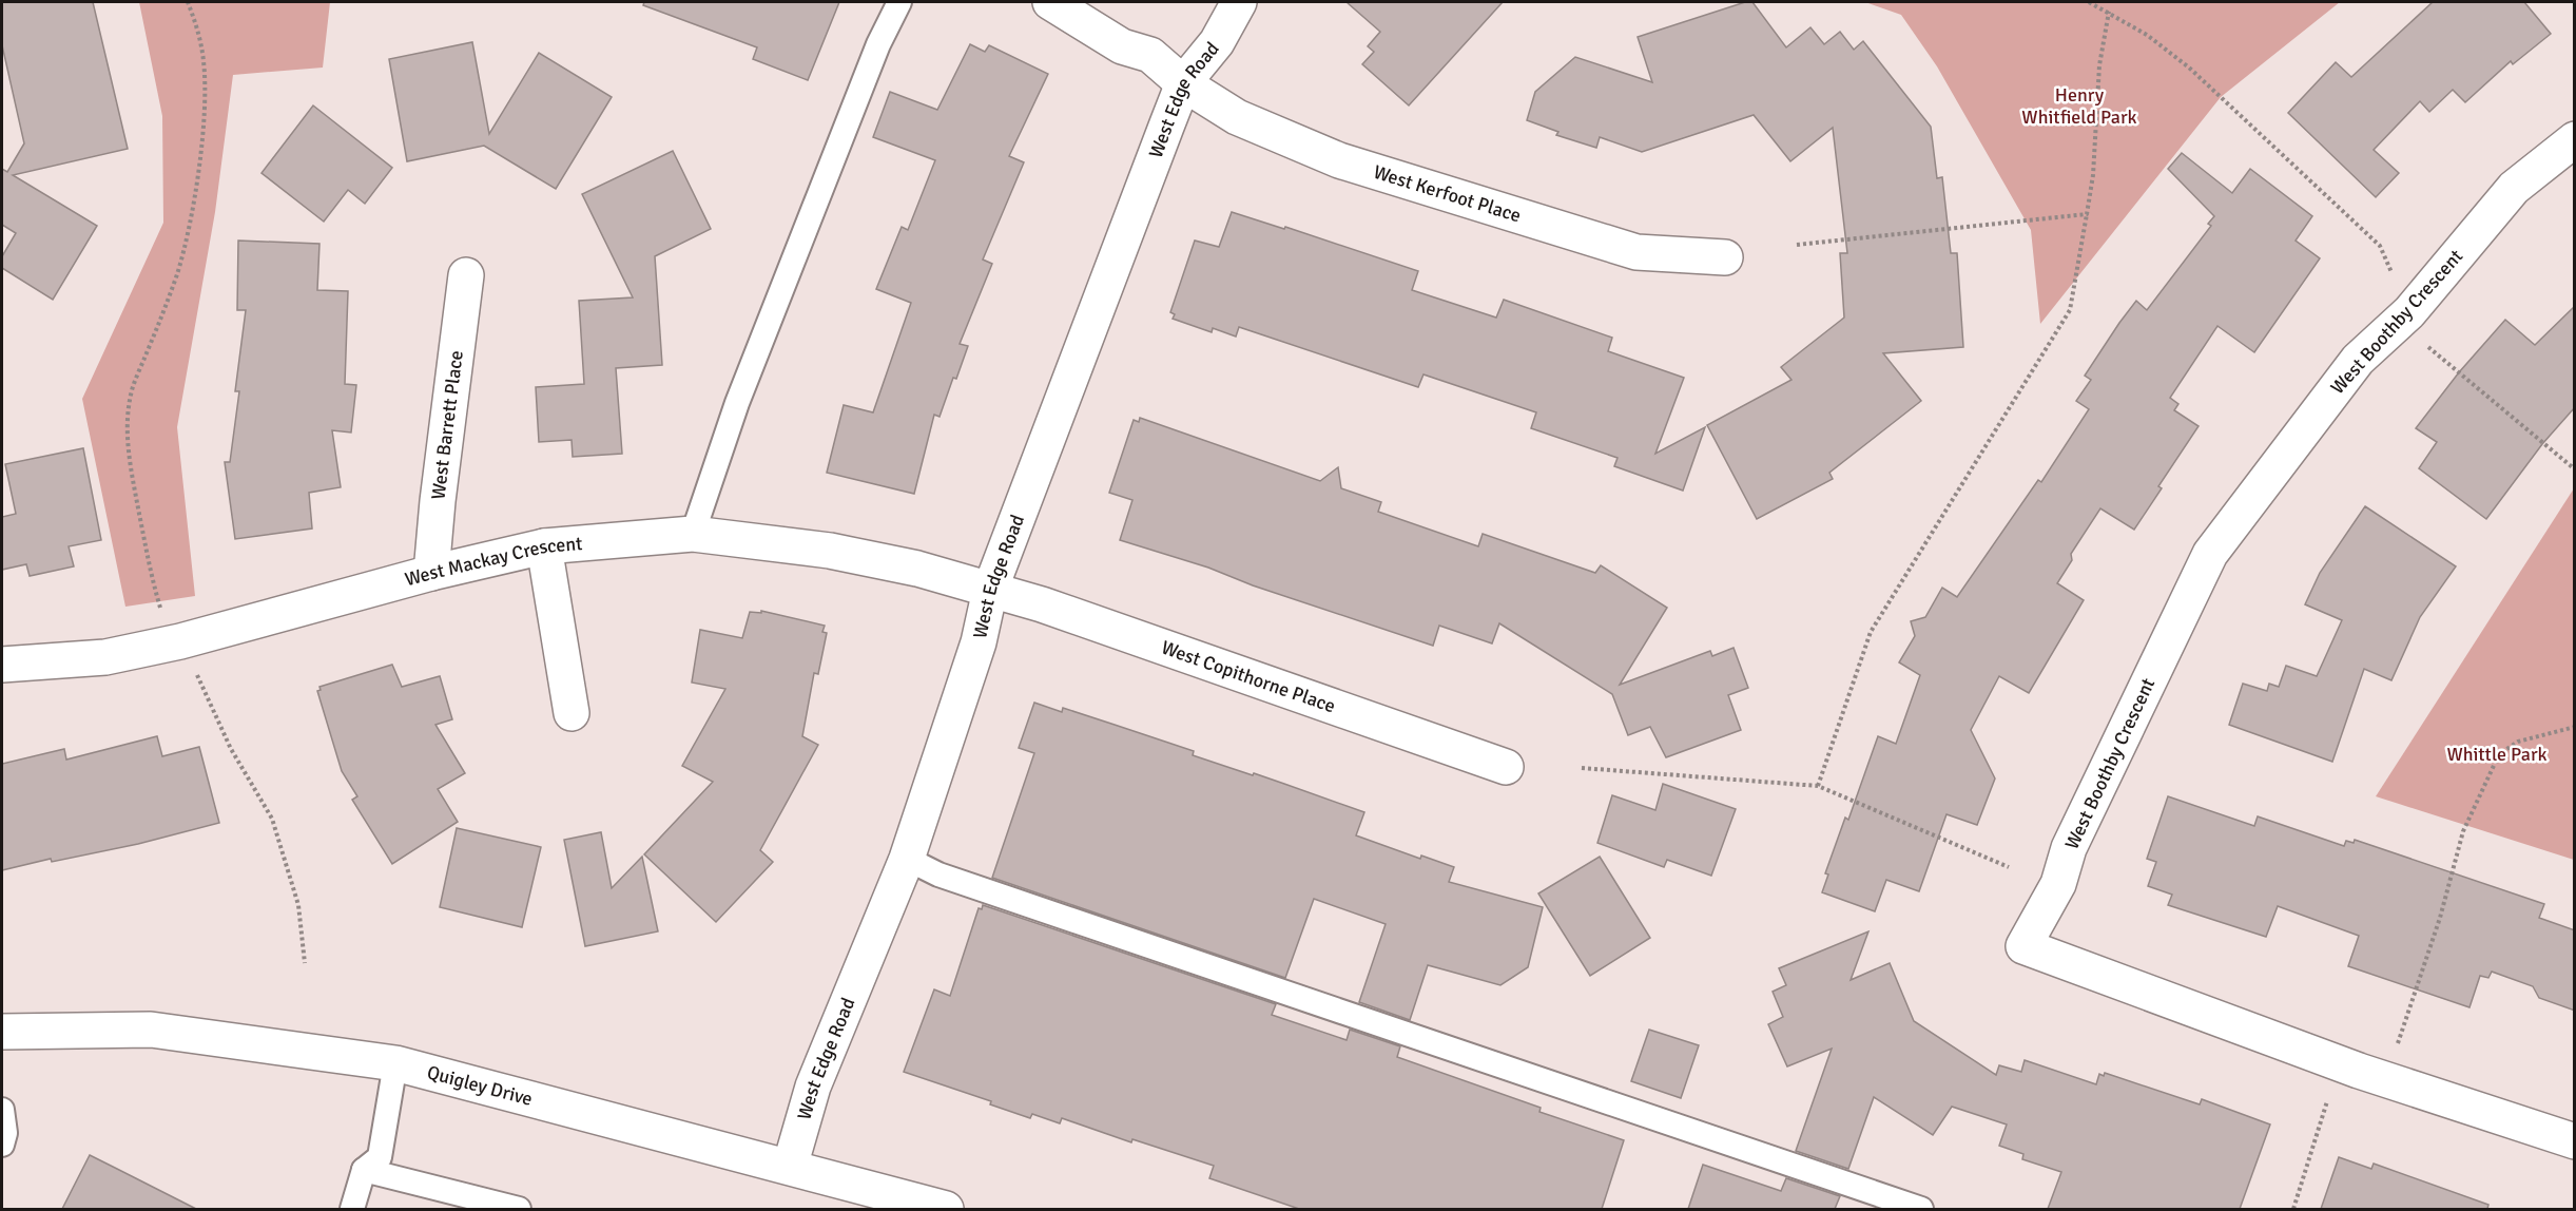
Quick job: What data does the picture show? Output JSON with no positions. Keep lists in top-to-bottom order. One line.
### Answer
{"streets":{"street":["West Edge Road","West Kerfoot Place","West Boothby Crescent","West Barrett Place","West Mackay Crescent","West Copithorne Place","Quigley Drive"]},"crossings":[["West Edge Road","West Kerfoot Place"],["West Edge Road","West Mackay Crescent"],["West Edge Road","West Copithorne Place"],["West Edge Road","Quigley Drive"],["West Barrett Place","West Mackay Crescent"],["West Mackay Crescent","West Copithorne Place"]],"parks":["Henry Whitfield Park","Whittle Park"]}
